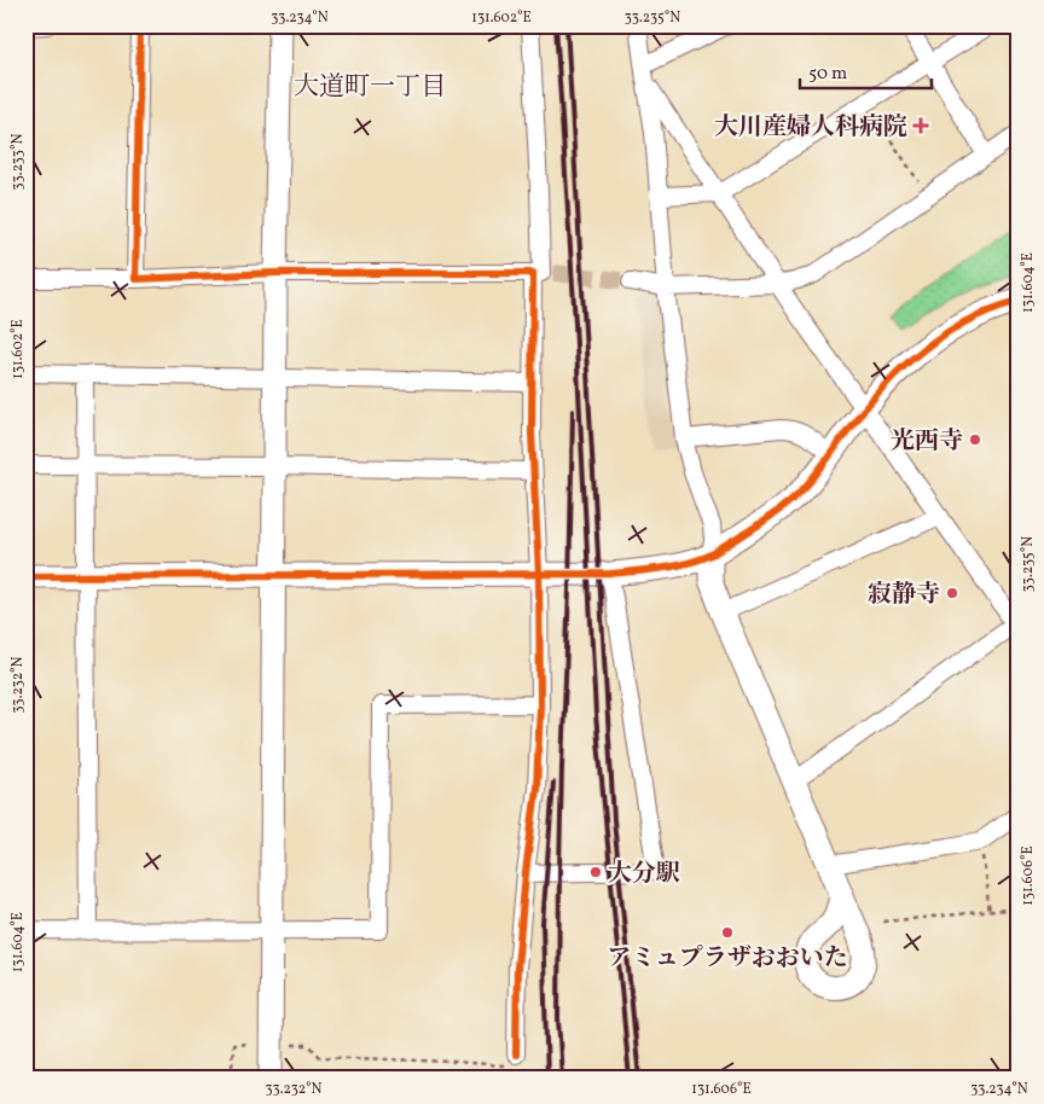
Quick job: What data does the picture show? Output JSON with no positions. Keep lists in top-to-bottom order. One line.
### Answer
{"districts":["大道町一丁目"],"places":{"health":["大川産婦人科病院"],"other":["光西寺","寂静寺","大分駅","アミュプラザおおいた"]},"scale_bar":"50 m","coordinates":["33.234°N","131.602°E","33.235°N","33.233°N","131.604°E","33.232°N","131.606°E"]}
